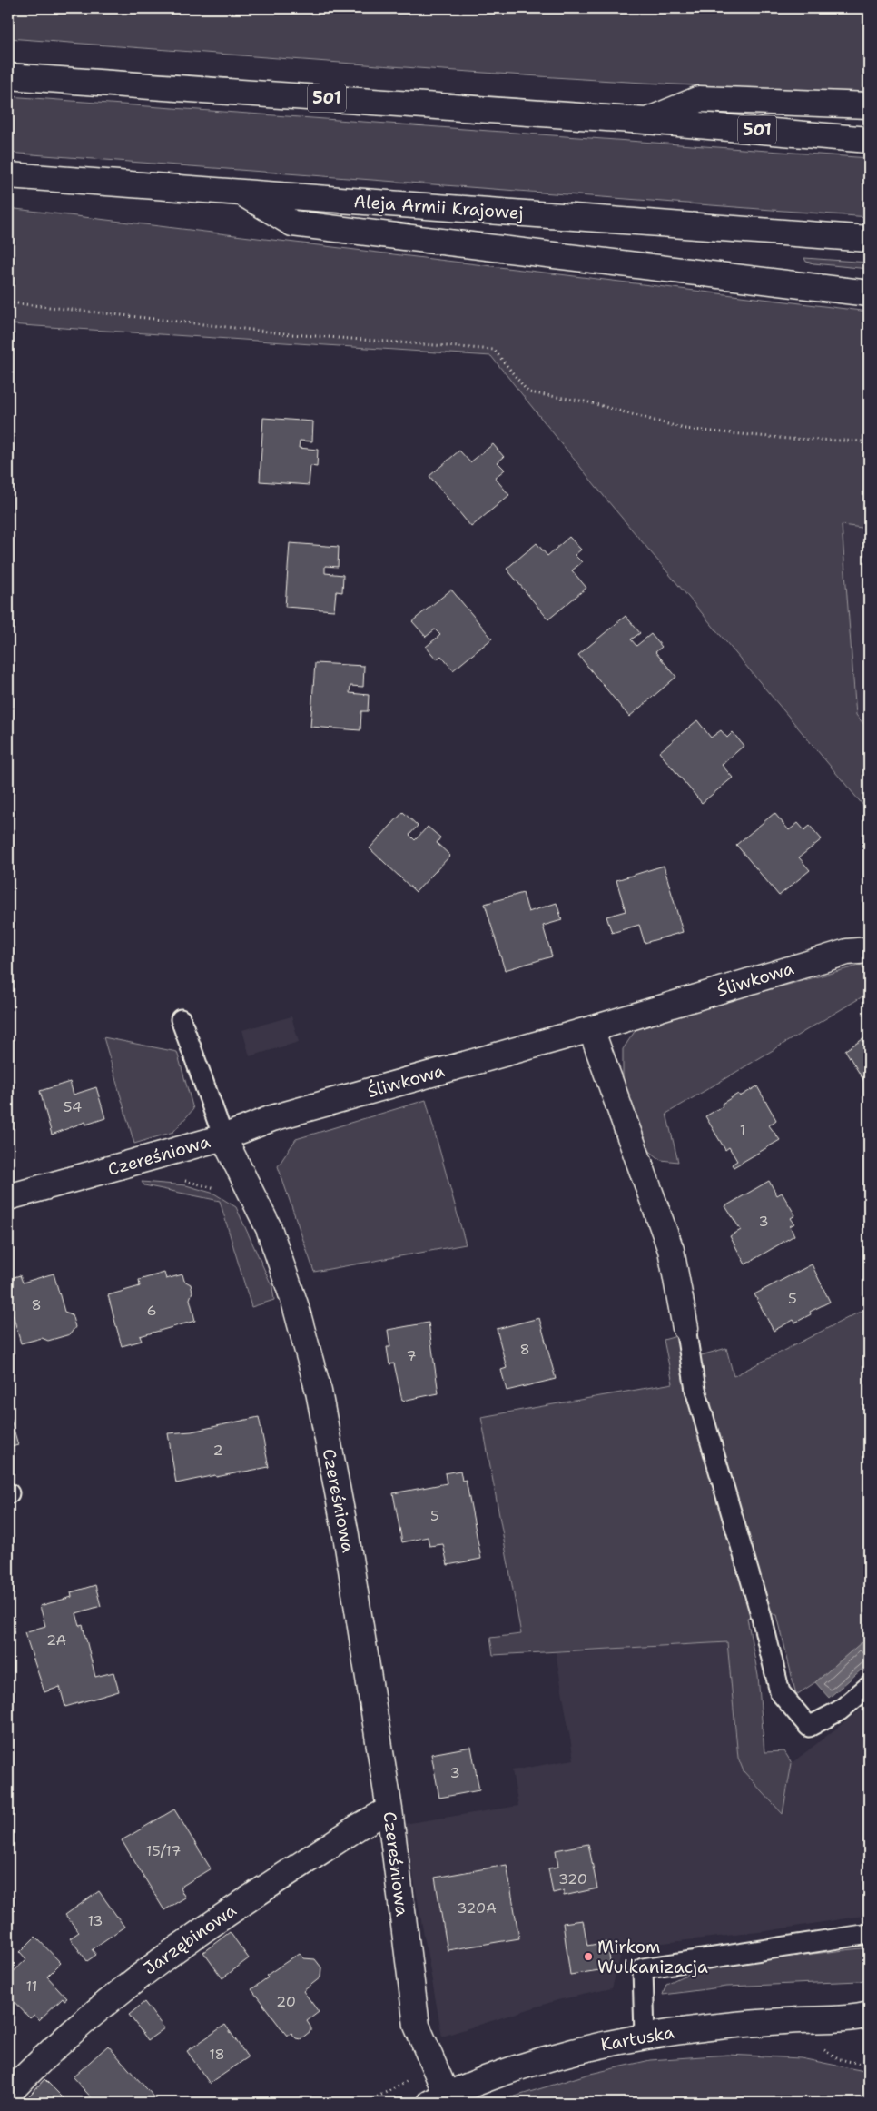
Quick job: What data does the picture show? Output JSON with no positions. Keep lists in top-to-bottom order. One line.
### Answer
{"streets":{"street":["501","Aleja Armii Krajowej","Śliwkowa","Czereśniowa","Jarzębinowa","Kartuska"]},"crossings":[["Śliwkowa","Czereśniowa"],["Czereśniowa","Jarzębinowa"],["Czereśniowa","Kartuska"]],"places":["Mirkom Wulkanizacja"],"house_numbers":["54","1","3","5","8","6","8","7","2","5","2A","3","15/17","320","320A","13","11","20","18"]}
